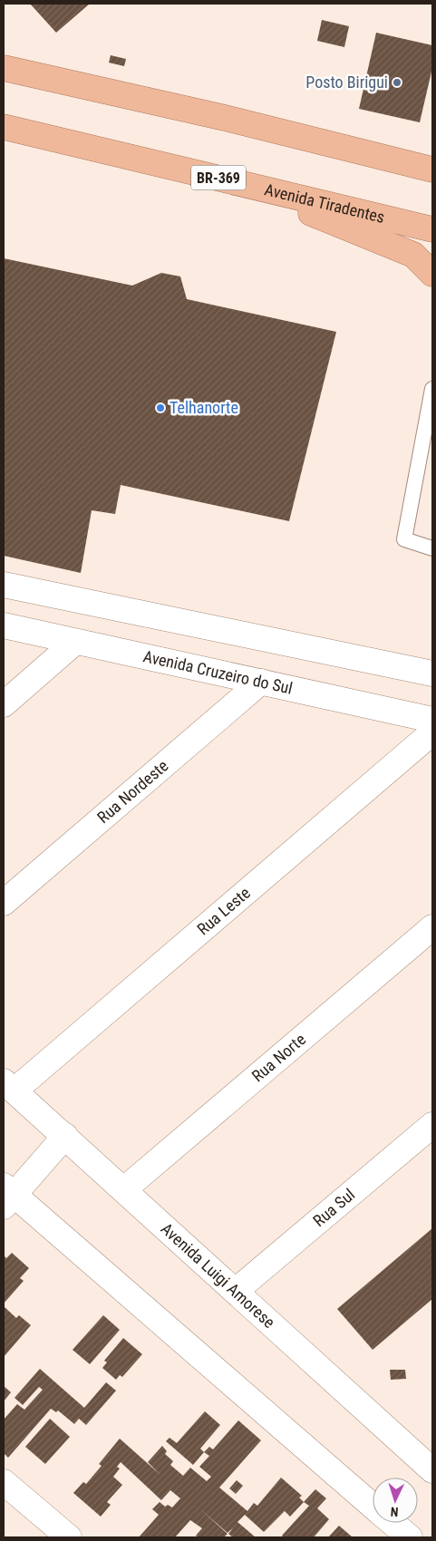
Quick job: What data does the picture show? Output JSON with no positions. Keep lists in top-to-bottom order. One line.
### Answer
{"streets":{"highway":["BR-369","Avenida Tiradentes"],"street":["Avenida Cruzeiro do Sul","Rua Nordeste","Rua Leste","Rua Norte","Rua Sul","Avenida Luigi Amorese"]},"crossings":[["Avenida Cruzeiro do Sul","Rua Nordeste"],["Rua Leste","Avenida Luigi Amorese"],["Rua Norte","Avenida Luigi Amorese"],["Rua Sul","Avenida Luigi Amorese"]],"places":["Posto Birigui","Telhanorte"],"north":"bottom"}
